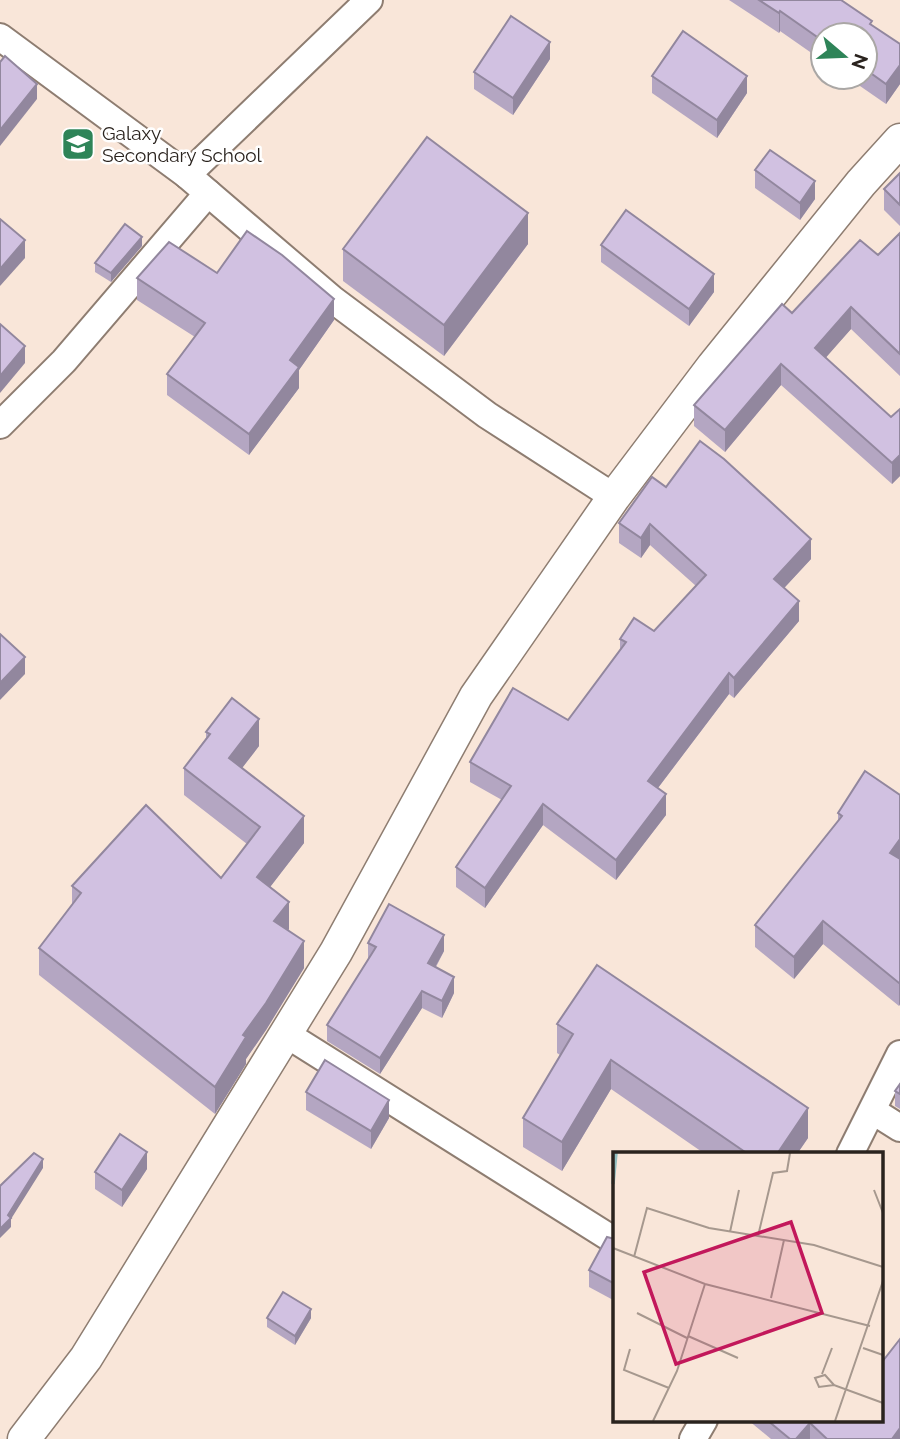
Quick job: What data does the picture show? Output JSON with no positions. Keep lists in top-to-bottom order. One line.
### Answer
{"places":{"school or university":["Galaxy Secondary School"]},"north":"right"}
